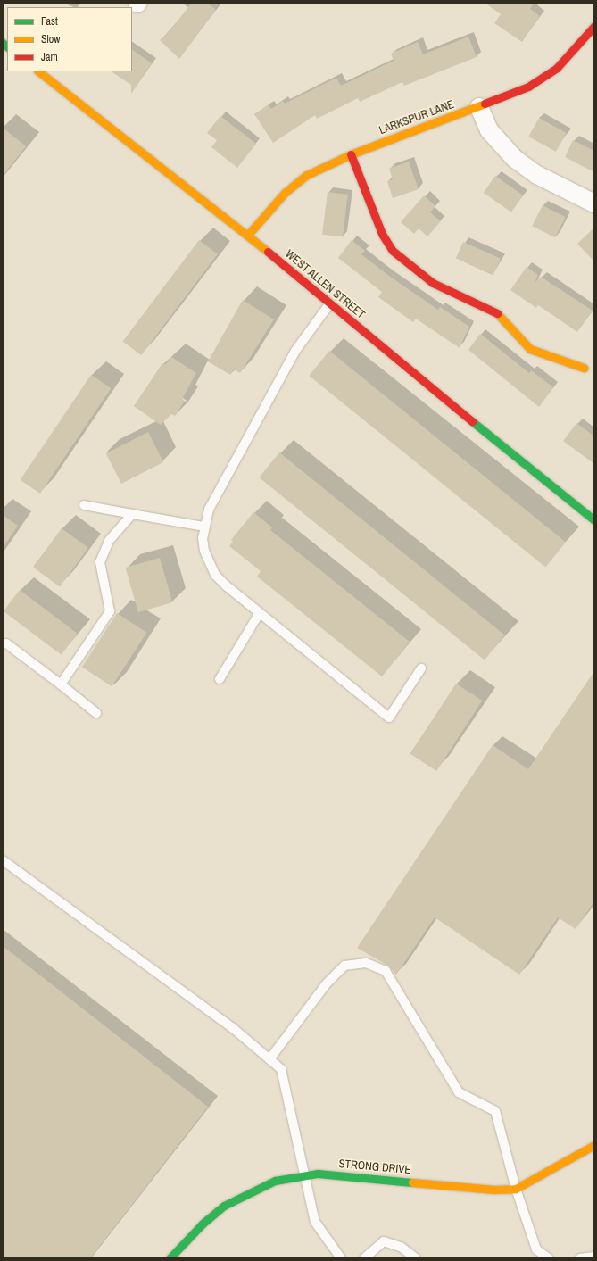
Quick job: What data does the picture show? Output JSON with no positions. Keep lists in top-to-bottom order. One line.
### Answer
{"streets":{"street":["LARKSPUR LANE","WEST ALLEN STREET","STRONG DRIVE"]},"crossings":[["LARKSPUR LANE","WEST ALLEN STREET"]],"legend":["Fast","Slow","Jam"]}
